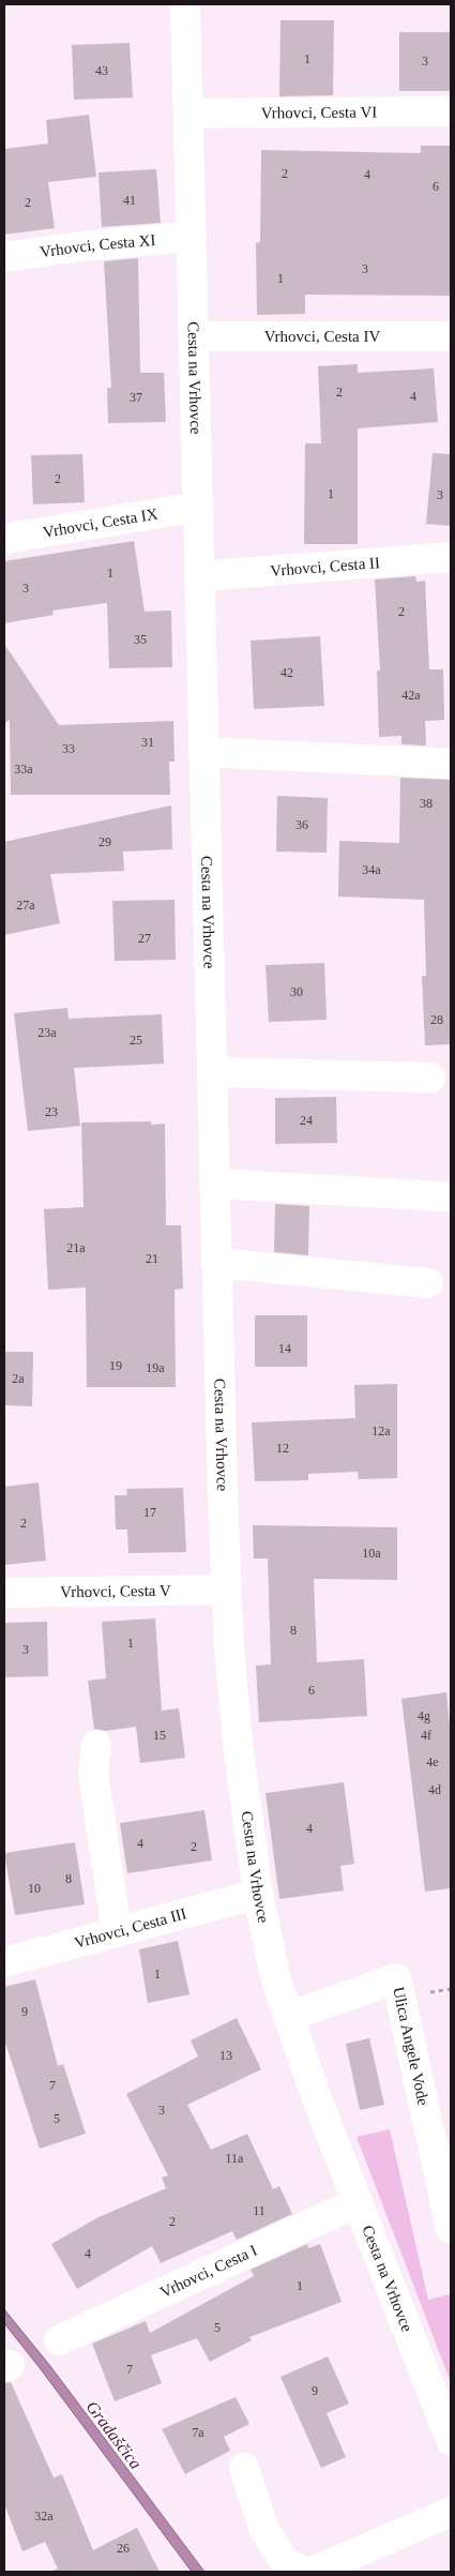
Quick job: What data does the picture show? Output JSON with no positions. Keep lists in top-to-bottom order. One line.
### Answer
{"streets":{"street":["Vrhovci, Cesta VI","Vrhovci, Cesta XI","Vrhovci, Cesta IV","Cesta na Vrhovce","Vrhovci, Cesta IX","Vrhovci, Cesta II","Vrhovci, Cesta V","Vrhovci, Cesta III","Ulica Angele Vode","Vrhovci, Cesta I"]},"crossings":[["Vrhovci, Cesta VI","Cesta na Vrhovce"],["Vrhovci, Cesta XI","Cesta na Vrhovce"],["Vrhovci, Cesta IV","Cesta na Vrhovce"],["Cesta na Vrhovce","Vrhovci, Cesta IX"],["Cesta na Vrhovce","Vrhovci, Cesta II"],["Cesta na Vrhovce","Vrhovci, Cesta V"],["Cesta na Vrhovce","Vrhovci, Cesta III"],["Cesta na Vrhovce","Ulica Angele Vode"],["Cesta na Vrhovce","Vrhovci, Cesta I"]],"water":["Gradaščica"],"house_numbers":["1","3","43","2","4","6","41","2","3","1","2","4","37","2","1","3","1","3","2","35","42","42a","31","33","33a","38","36","29","34a","27a","27","30","28","23a","25","23","24","21a","21","14","19","19a","2a","12a","12","17","2","10a","8","1","3","6","4g","15","4f","4e","4d","4","4","2","8","10","1","9","13","7","3","5","11a","11","2","4","1","5","7","9","7a","32a","26"]}
